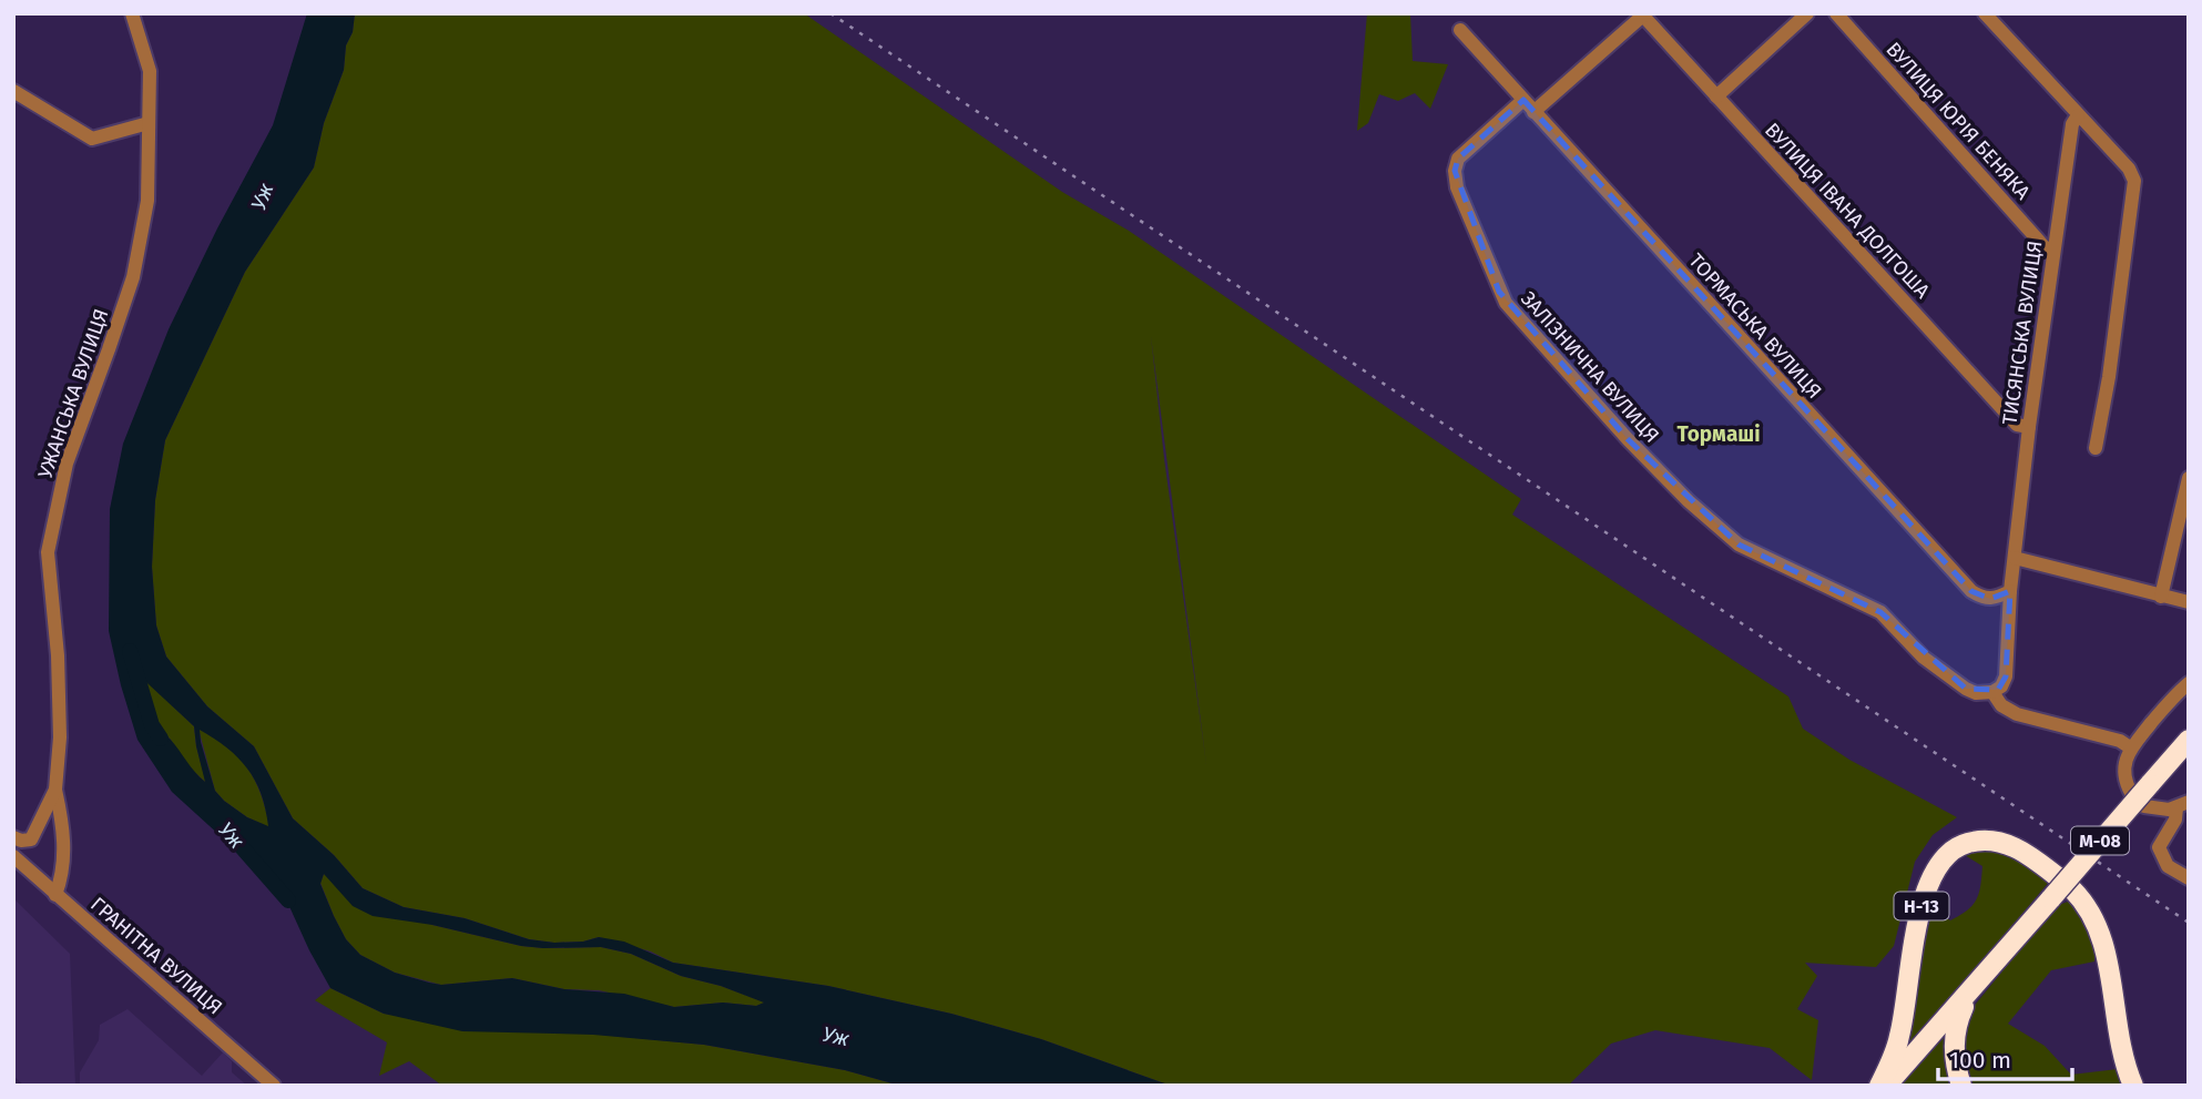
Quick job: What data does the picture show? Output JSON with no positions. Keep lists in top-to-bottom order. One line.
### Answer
{"streets":{"highway":["М-08","Н-13"],"street":["ВУЛИЦЯ ЮРІЯ БЕНЯКА","ВУЛИЦЯ ІВАНА ДОЛГОША","ТОРМАСЬКА ВУЛИЦЯ","ТИСЯНСЬКА ВУЛИЦЯ","ЗАЛІЗНИЧНА ВУЛИЦЯ","УЖАНСЬКА ВУЛИЦЯ","ГРАНІТНА ВУЛИЦЯ"]},"crossings":[["ВУЛИЦЯ ЮРІЯ БЕНЯКА","ТИСЯНСЬКА ВУЛИЦЯ"],["ВУЛИЦЯ ІВАНА ДОЛГОША","ТИСЯНСЬКА ВУЛИЦЯ"],["ТОРМАСЬКА ВУЛИЦЯ","ЗАЛІЗНИЧНА ВУЛИЦЯ"],["УЖАНСЬКА ВУЛИЦЯ","ГРАНІТНА ВУЛИЦЯ"],["М-08","Н-13"]],"districts":["Тормаші"],"water":["Уж"],"scale_bar":"100 m"}
